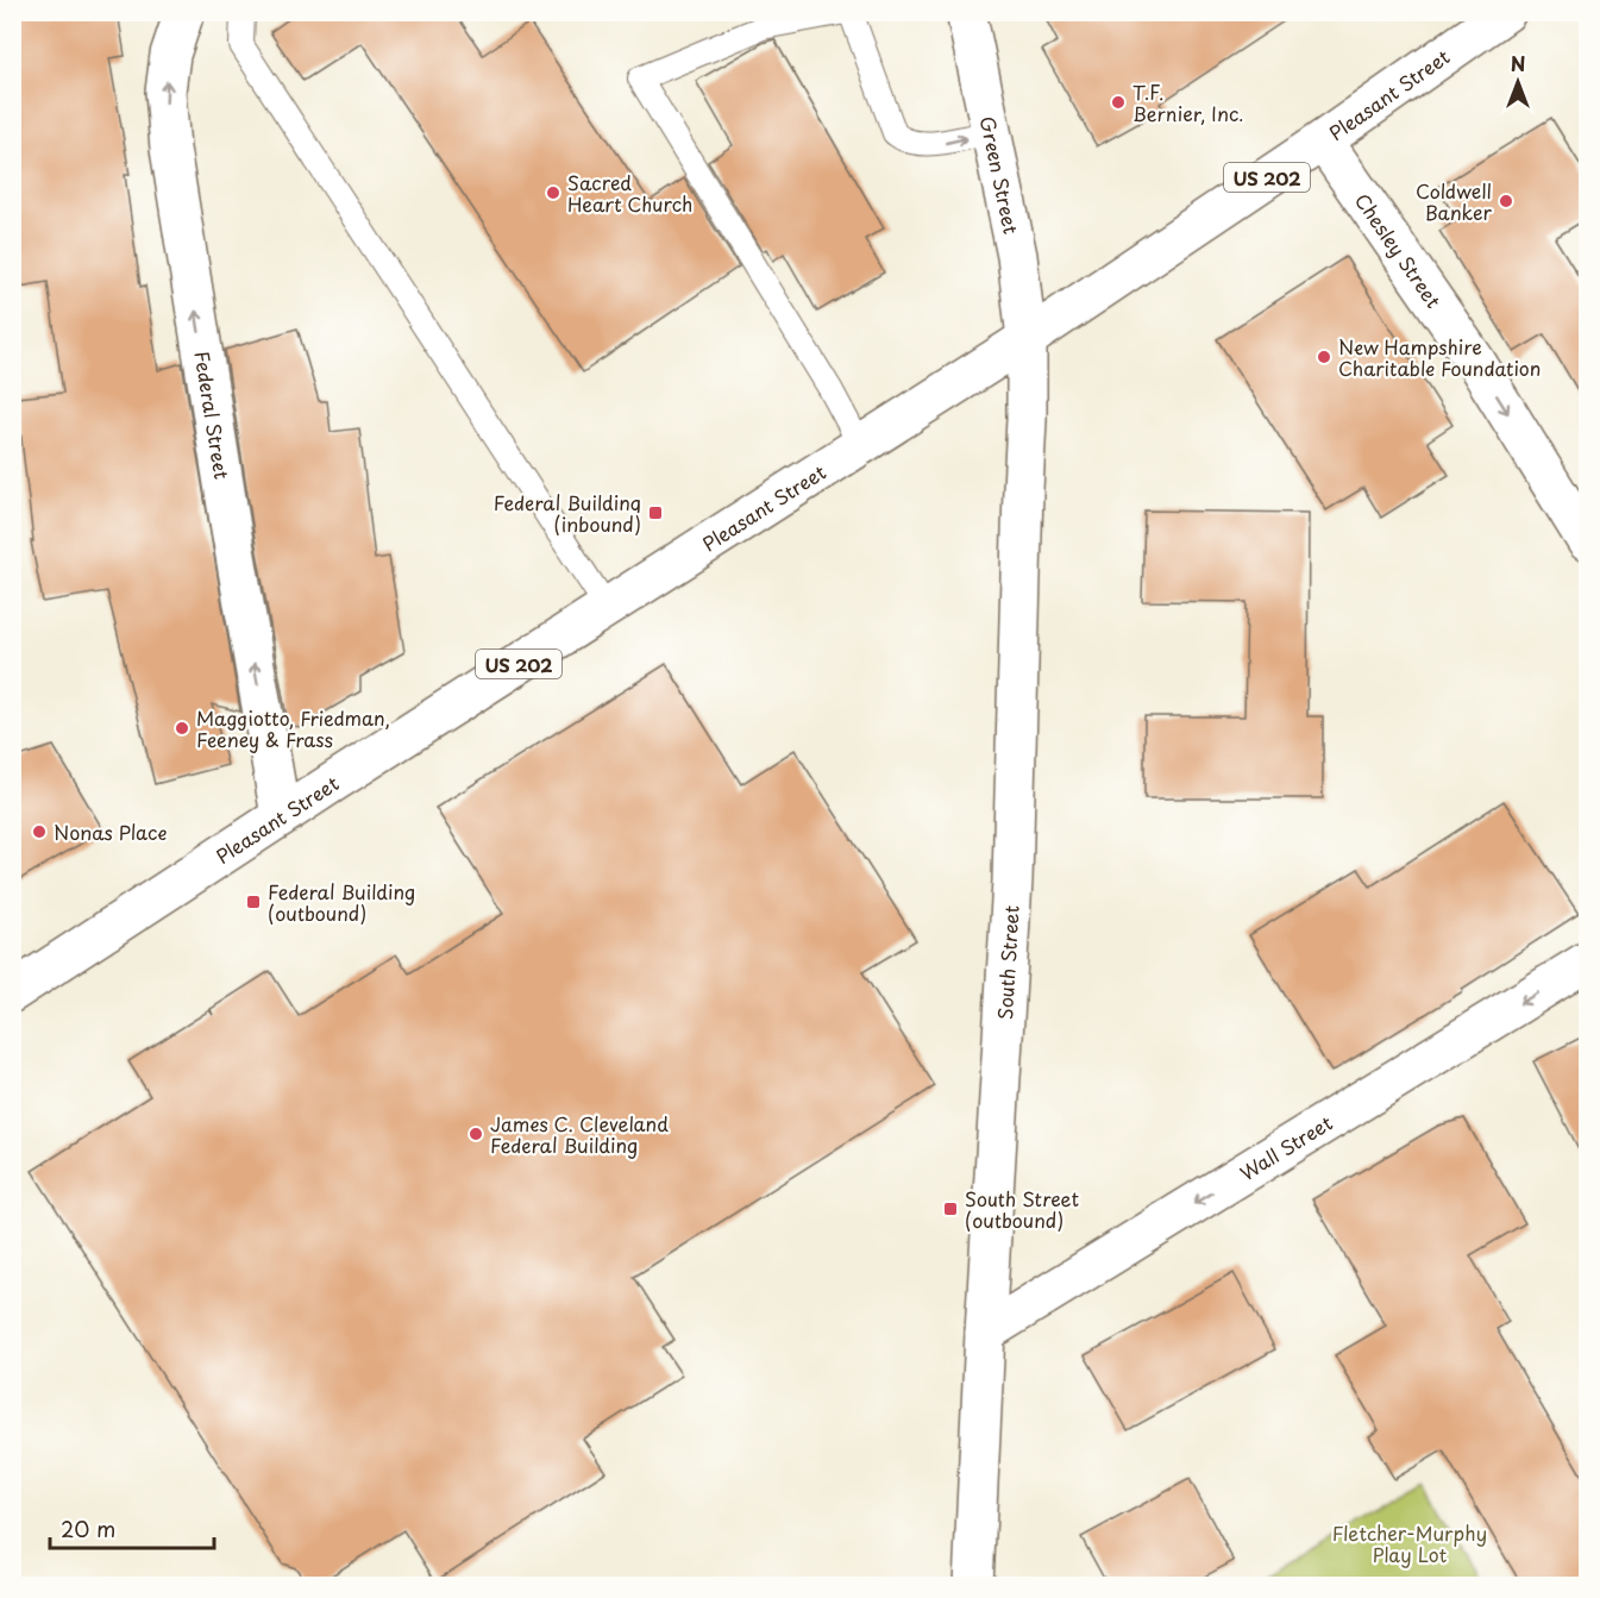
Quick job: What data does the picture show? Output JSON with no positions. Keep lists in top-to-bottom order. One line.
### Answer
{"streets":{"main road":["Pleasant Street","Green Street","US 202","Chesley Street","Federal Street","South Street","Wall Street"]},"crossings":[["Pleasant Street","Green Street"],["Pleasant Street","Chesley Street"],["Pleasant Street","Federal Street"],["Pleasant Street","South Street"],["Green Street","South Street"],["South Street","Wall Street"]],"one_way":["Chesley Street","Federal Street","Wall Street"],"parks":["Fletcher-Murphy Play Lot"],"places":{"other":["T.F. Bernier, Inc.","Sacred Heart Church","Coldwell Banker","New Hampshire Charitable Foundation","Maggiotto, Friedman, Feeney & Frass","Nonas Place","James C. Cleveland Federal Building"],"transit":["Federal Building (inbound)","Federal Building (outbound)","South Street (outbound)"]},"scale_bar":"20 m","north":"top"}
